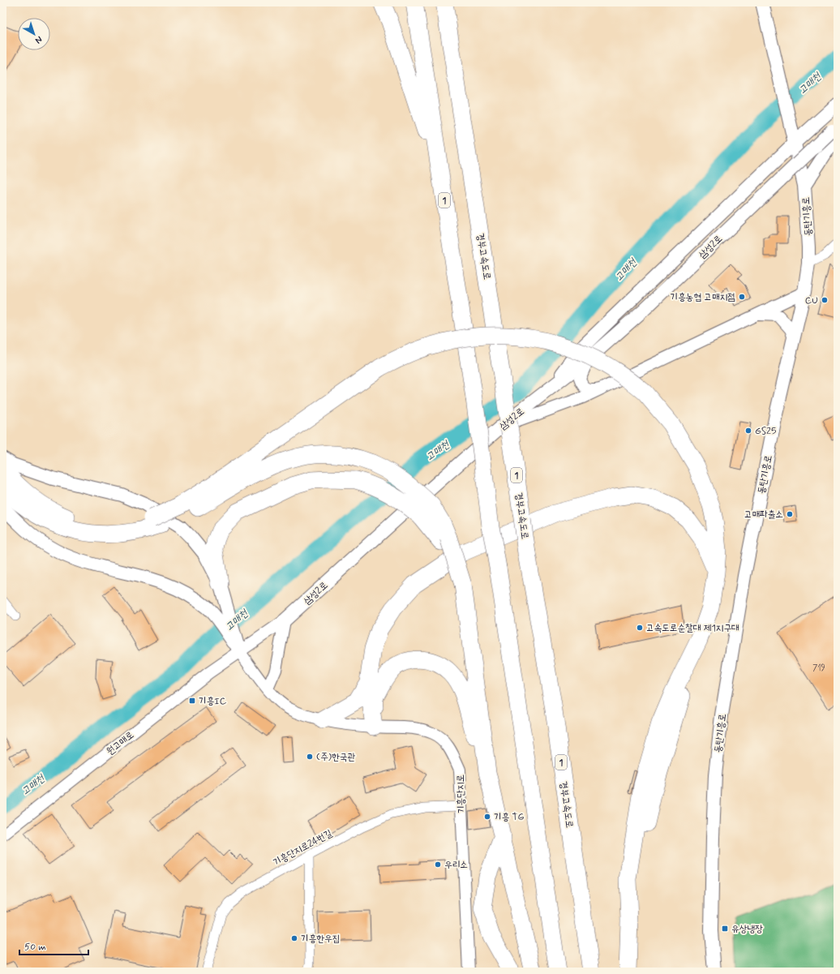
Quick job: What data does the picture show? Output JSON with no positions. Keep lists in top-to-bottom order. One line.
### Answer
{"streets":{"highway":["1","경부고속도로"],"main road":["동탄기흥로","삼성2로"],"street":["원고매로","기흥단지로","기흥단지로24번길"]},"crossings":[["삼성2로","경부고속도로"],["삼성2로","원고매로"],["삼성2로","기흥단지로"],["원고매로","기흥단지로"],["기흥단지로","기흥단지로24번길"]],"water":["고매천"],"places":{"other":["기흥농협 고매지점","CU","GS25","고매파출소","고속도로순찰대 제1지구대","(주)한국관","기흥 TG","우리소","기흥한우집"],"transit":["기흥IC","유상냉장"]},"house_numbers":["719"],"scale_bar":"50 m","north":"bottom right"}
